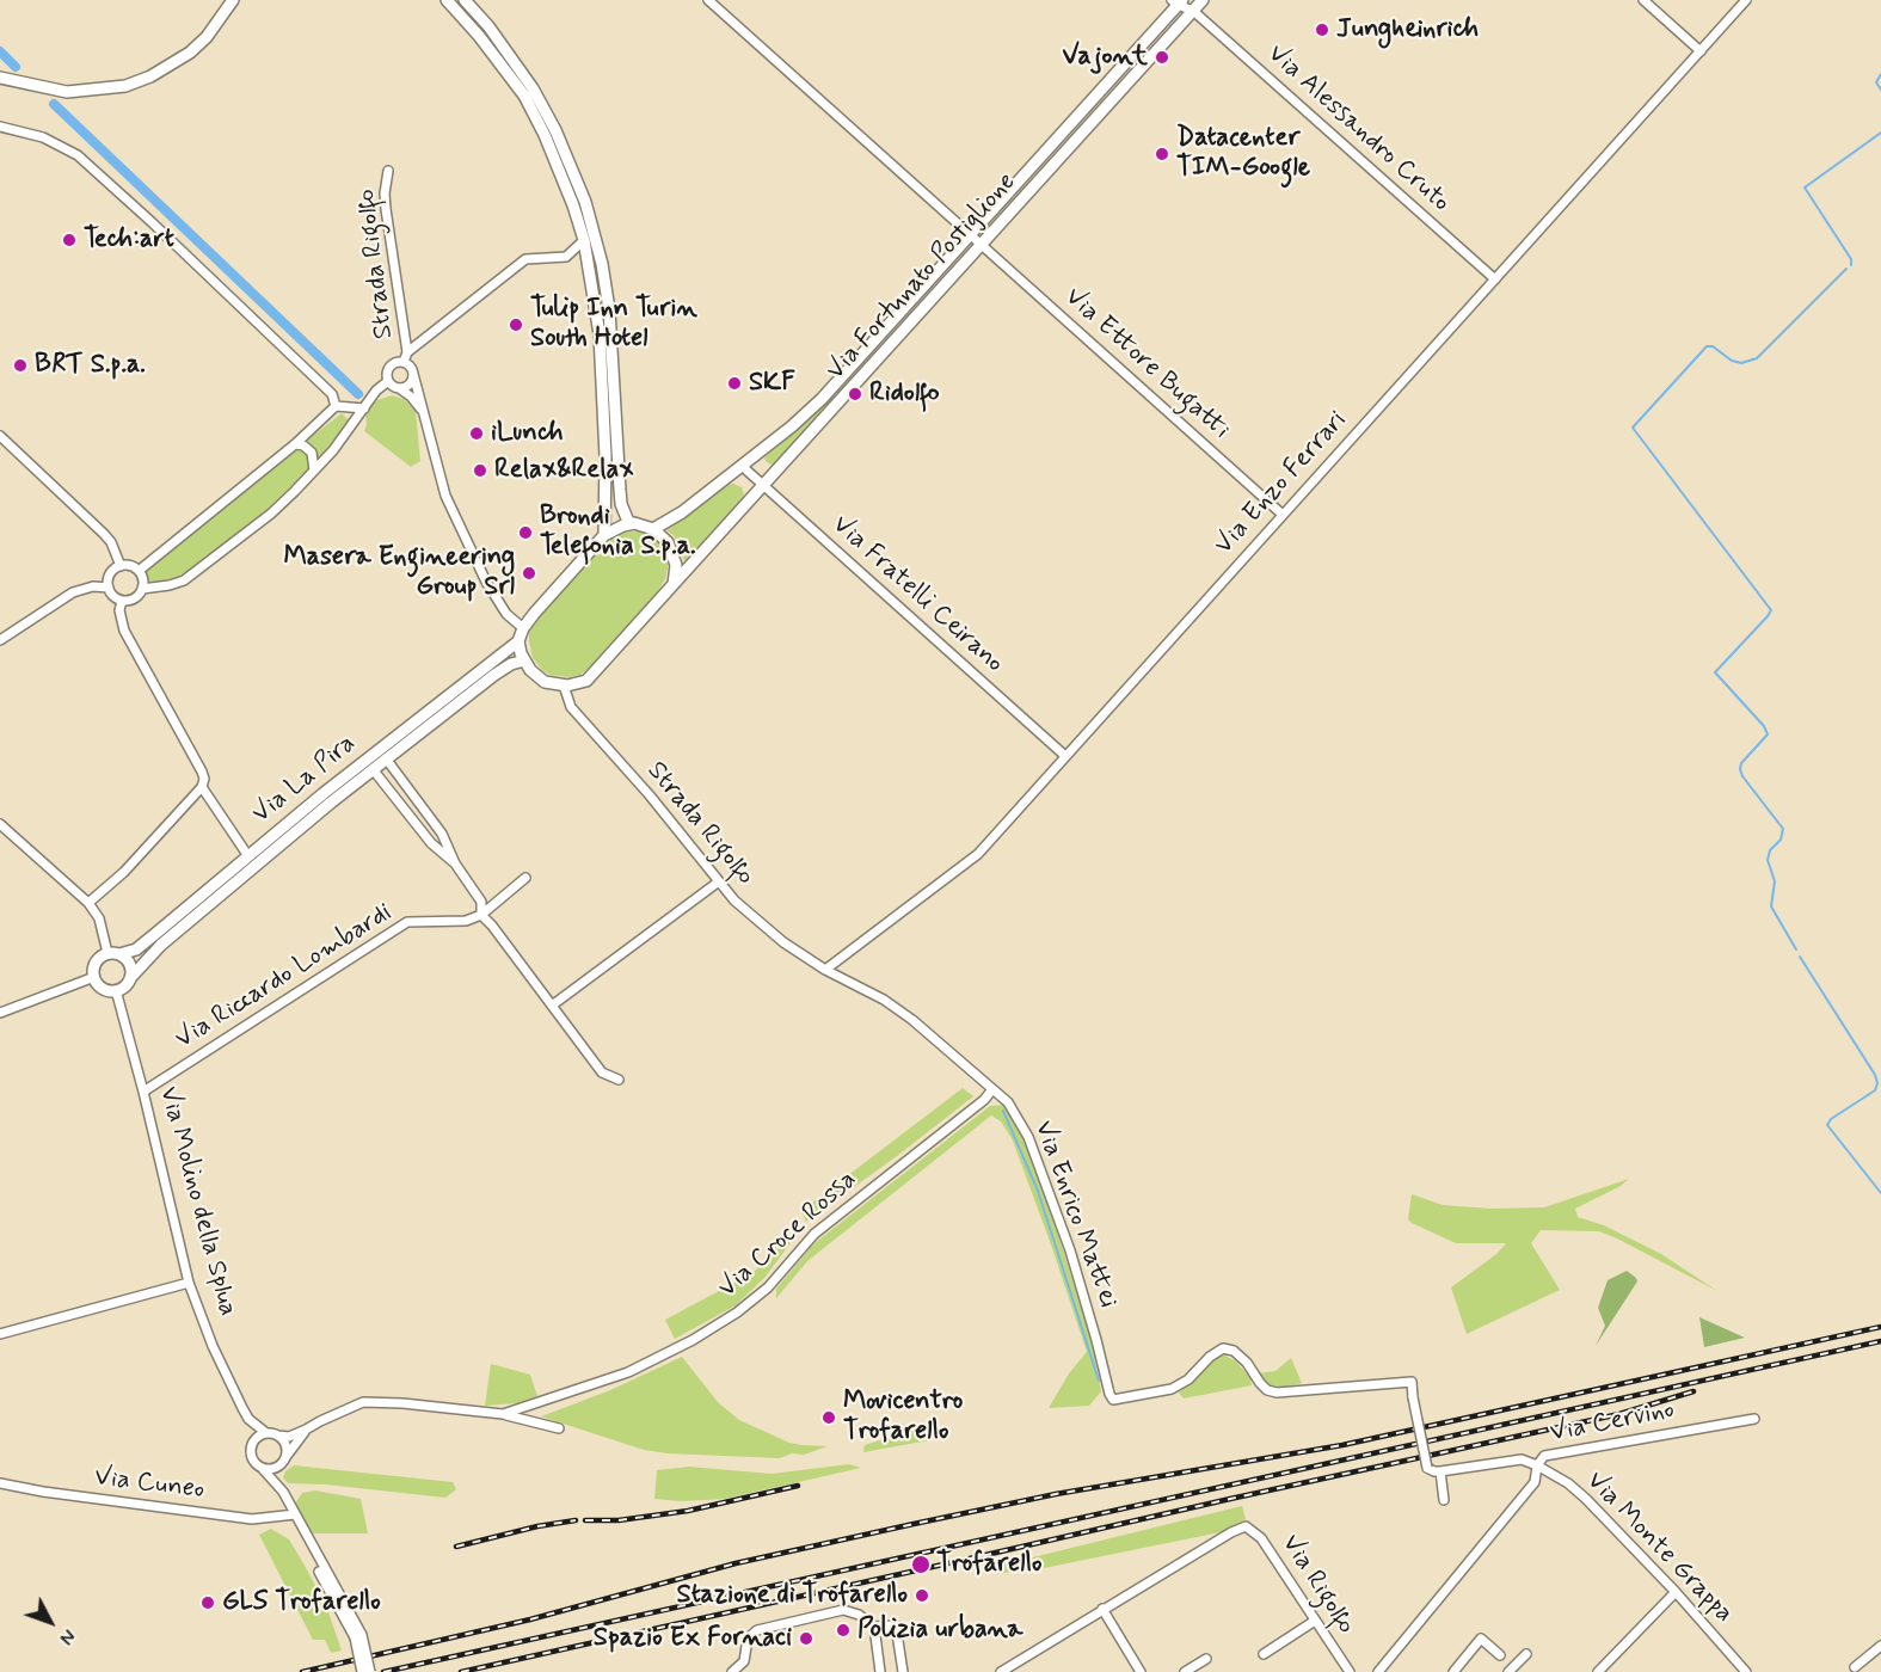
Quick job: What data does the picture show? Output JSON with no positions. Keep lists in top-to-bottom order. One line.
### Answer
{"streets":{"street":["Via Alessandro Cruto","Strada Rigolfo","Via Fortunato Postiglione","Via Ettore Bugatti","Via Enzo Ferrari","Via Fratelli Ceirano","Via La Pira","Via Riccardo Lombardi","Via Molino della Splua","Via Enrico Mattei","Via Croce Rossa","Via Cervino","Via Cuneo","Via Monte Grappa","Via Rigolfo"]},"crossings":[["Via Alessandro Cruto","Via Fortunato Postiglione"],["Via Alessandro Cruto","Via Enzo Ferrari"],["Strada Rigolfo","Via Fortunato Postiglione"],["Strada Rigolfo","Via Enzo Ferrari"],["Strada Rigolfo","Via Enrico Mattei"],["Via Fortunato Postiglione","Via Ettore Bugatti"],["Via Fortunato Postiglione","Via Fratelli Ceirano"],["Via Ettore Bugatti","Via Enzo Ferrari"],["Via Enzo Ferrari","Via Fratelli Ceirano"],["Via Enzo Ferrari","Via Enrico Mattei"],["Via La Pira","Via Molino della Splua"],["Via Riccardo Lombardi","Via Molino della Splua"],["Via Molino della Splua","Via Croce Rossa"],["Via Enrico Mattei","Via Croce Rossa"],["Via Enrico Mattei","Via Cervino"],["Via Cervino","Via Monte Grappa"]],"places":["Jungheinrich","Vajont","Datacenter TIM-Google","Tech:art","Tulip Inn Turin South Hotel","BRT S.p.a.","SKF","Ridolfo","iLunch","Relax&Relax","Brondi Telefonia S.p.a.","Masera Engineering Group Srl","Movicentro Trofarello","Trofarello","Stazione di Trofarello","GLS Trofarello","Polizia urbana","Spazio Ex Fornaci"],"north":"bottom right"}
